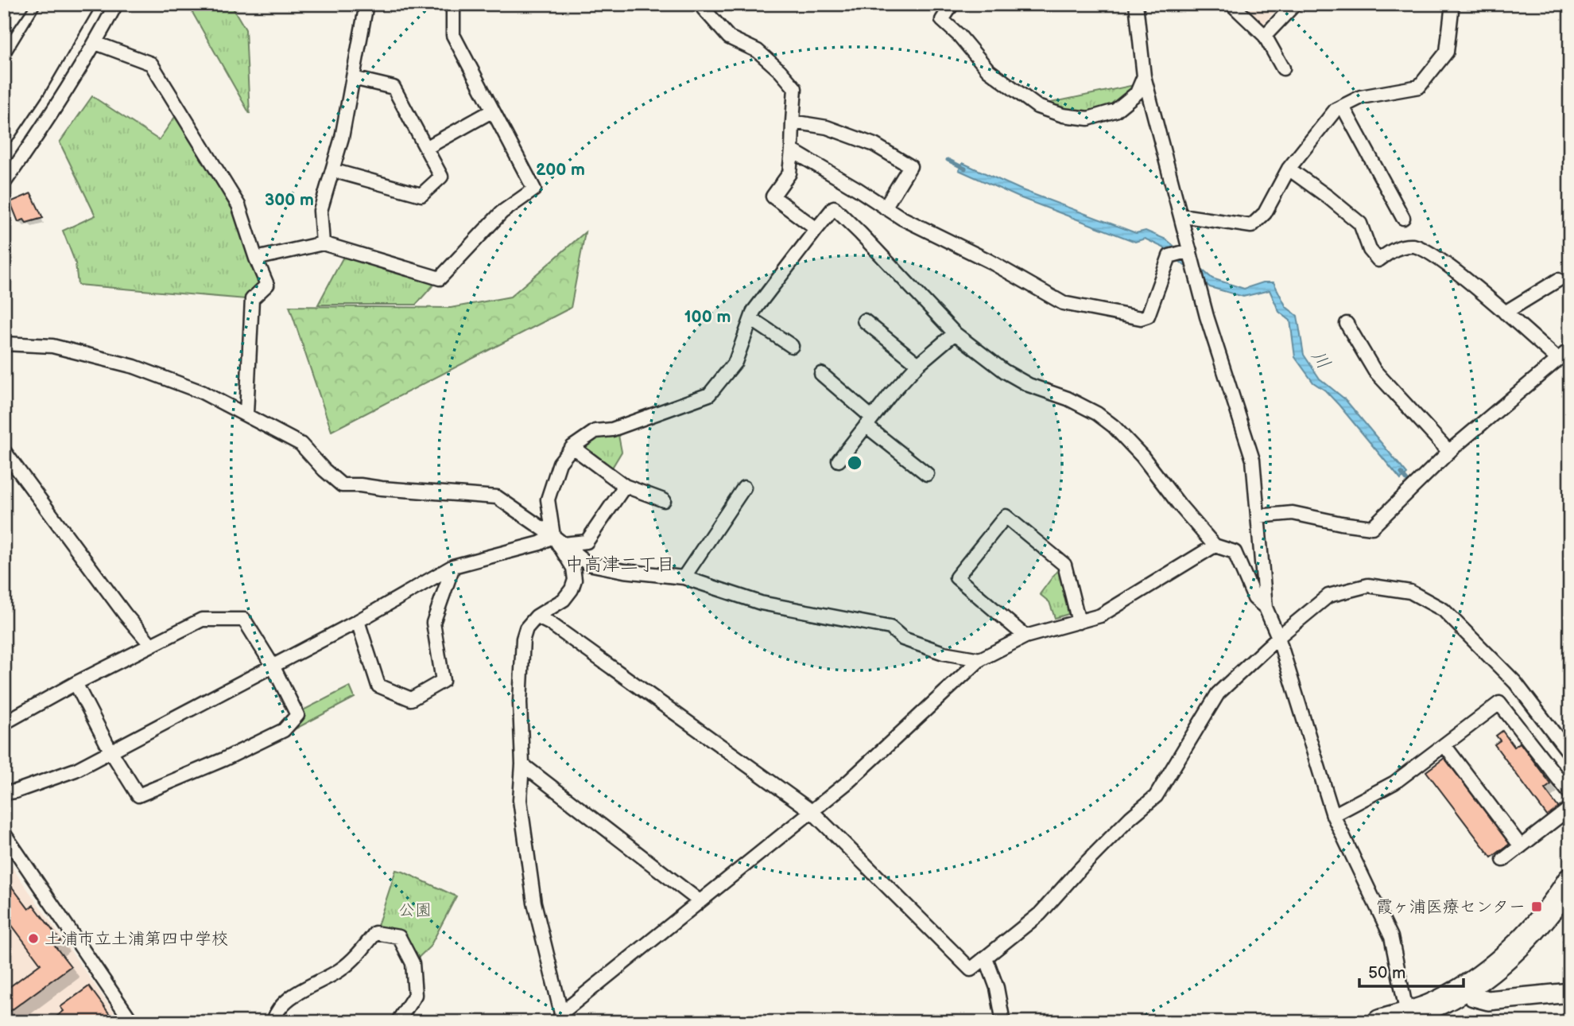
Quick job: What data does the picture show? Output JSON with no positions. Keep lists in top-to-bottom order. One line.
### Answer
{"districts":["中高津二丁目"],"water":["川"],"parks":["公園"],"places":{"transit":["霞ヶ浦医療センター"],"other":["土浦市立土浦第四中学校"]},"scale_bar":"50 m","rings":["200 m","300 m","100 m"]}
